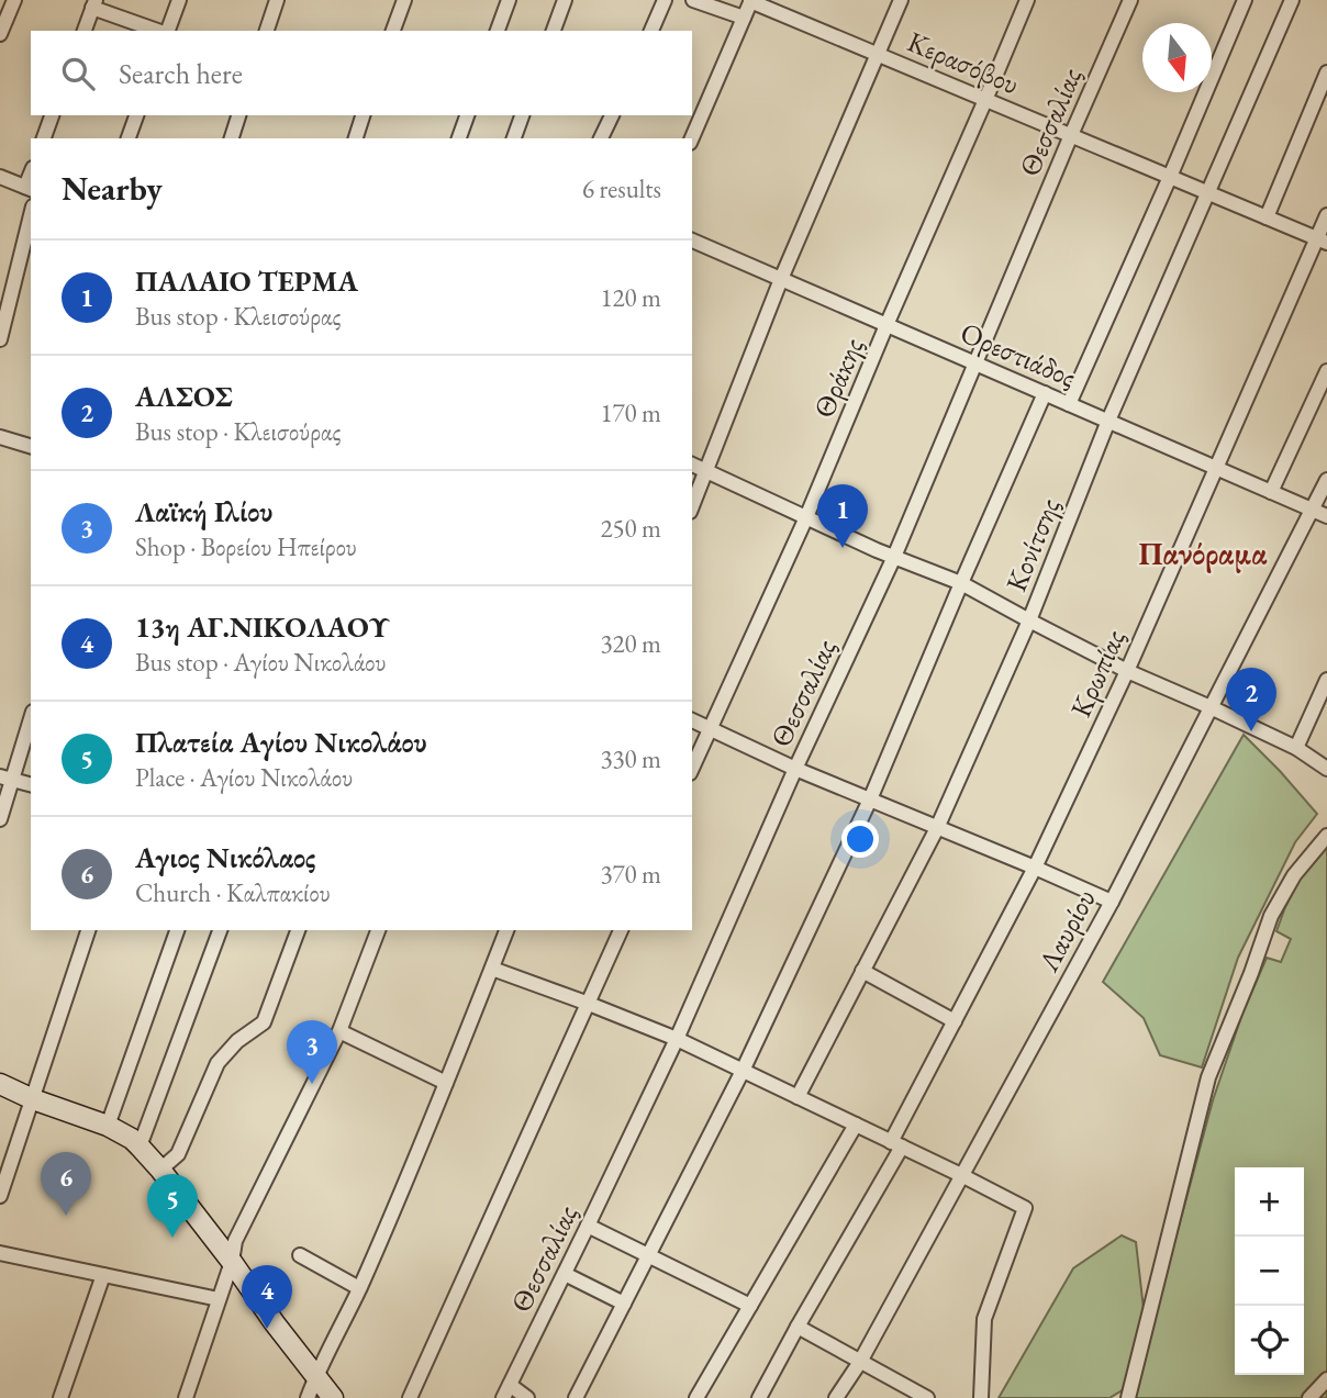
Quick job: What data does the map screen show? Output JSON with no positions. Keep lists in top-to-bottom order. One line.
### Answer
{"streets":{"street":["Κερασόβου","Θεσσαλίας","Ορεστιάδος","Θράκης","Κονίτσης","Κρωπίας","Λαυρίου"]},"crossings":[["Κερασόβου","Θεσσαλίας"],["Κερασόβου","Θράκης"],["Κερασόβου","Κονίτσης"],["Κερασόβου","Κρωπίας"],["Θεσσαλίας","Ορεστιάδος"],["Ορεστιάδος","Θράκης"],["Ορεστιάδος","Κονίτσης"],["Ορεστιάδος","Κρωπίας"],["Ορεστιάδος","Λαυρίου"]],"districts":["Πανόραμα"],"north":"bottom","page":{"search":"Search here","heading":["Nearby","6 results"],"list":[{"mark":"1","name":"ΠΑΛΑΙΟ ΤΕΡΜΑ","note":"Bus stop · Κλεισούρας","value":"120 m"},{"mark":"2","name":"ΑΛΣΟΣ","note":"Bus stop · Κλεισούρας","value":"170 m"},{"mark":"3","name":"Λαϊκή Ιλίου","note":"Shop · Βορείου Ηπείρου","value":"250 m"},{"mark":"4","name":"13η ΑΓ.ΝΙΚΟΛΑΟΥ","note":"Bus stop · Αγίου Νικολάου","value":"320 m"},{"mark":"5","name":"Πλατεία Αγίου Νικολάου","note":"Place · Αγίου Νικολάου","value":"330 m"},{"mark":"6","name":"Αγιος Νικόλαος","note":"Church · Καλπακίου","value":"370 m"}],"pins":["1","2","3","6","5","4"],"map_buttons":["+","−"]}}
